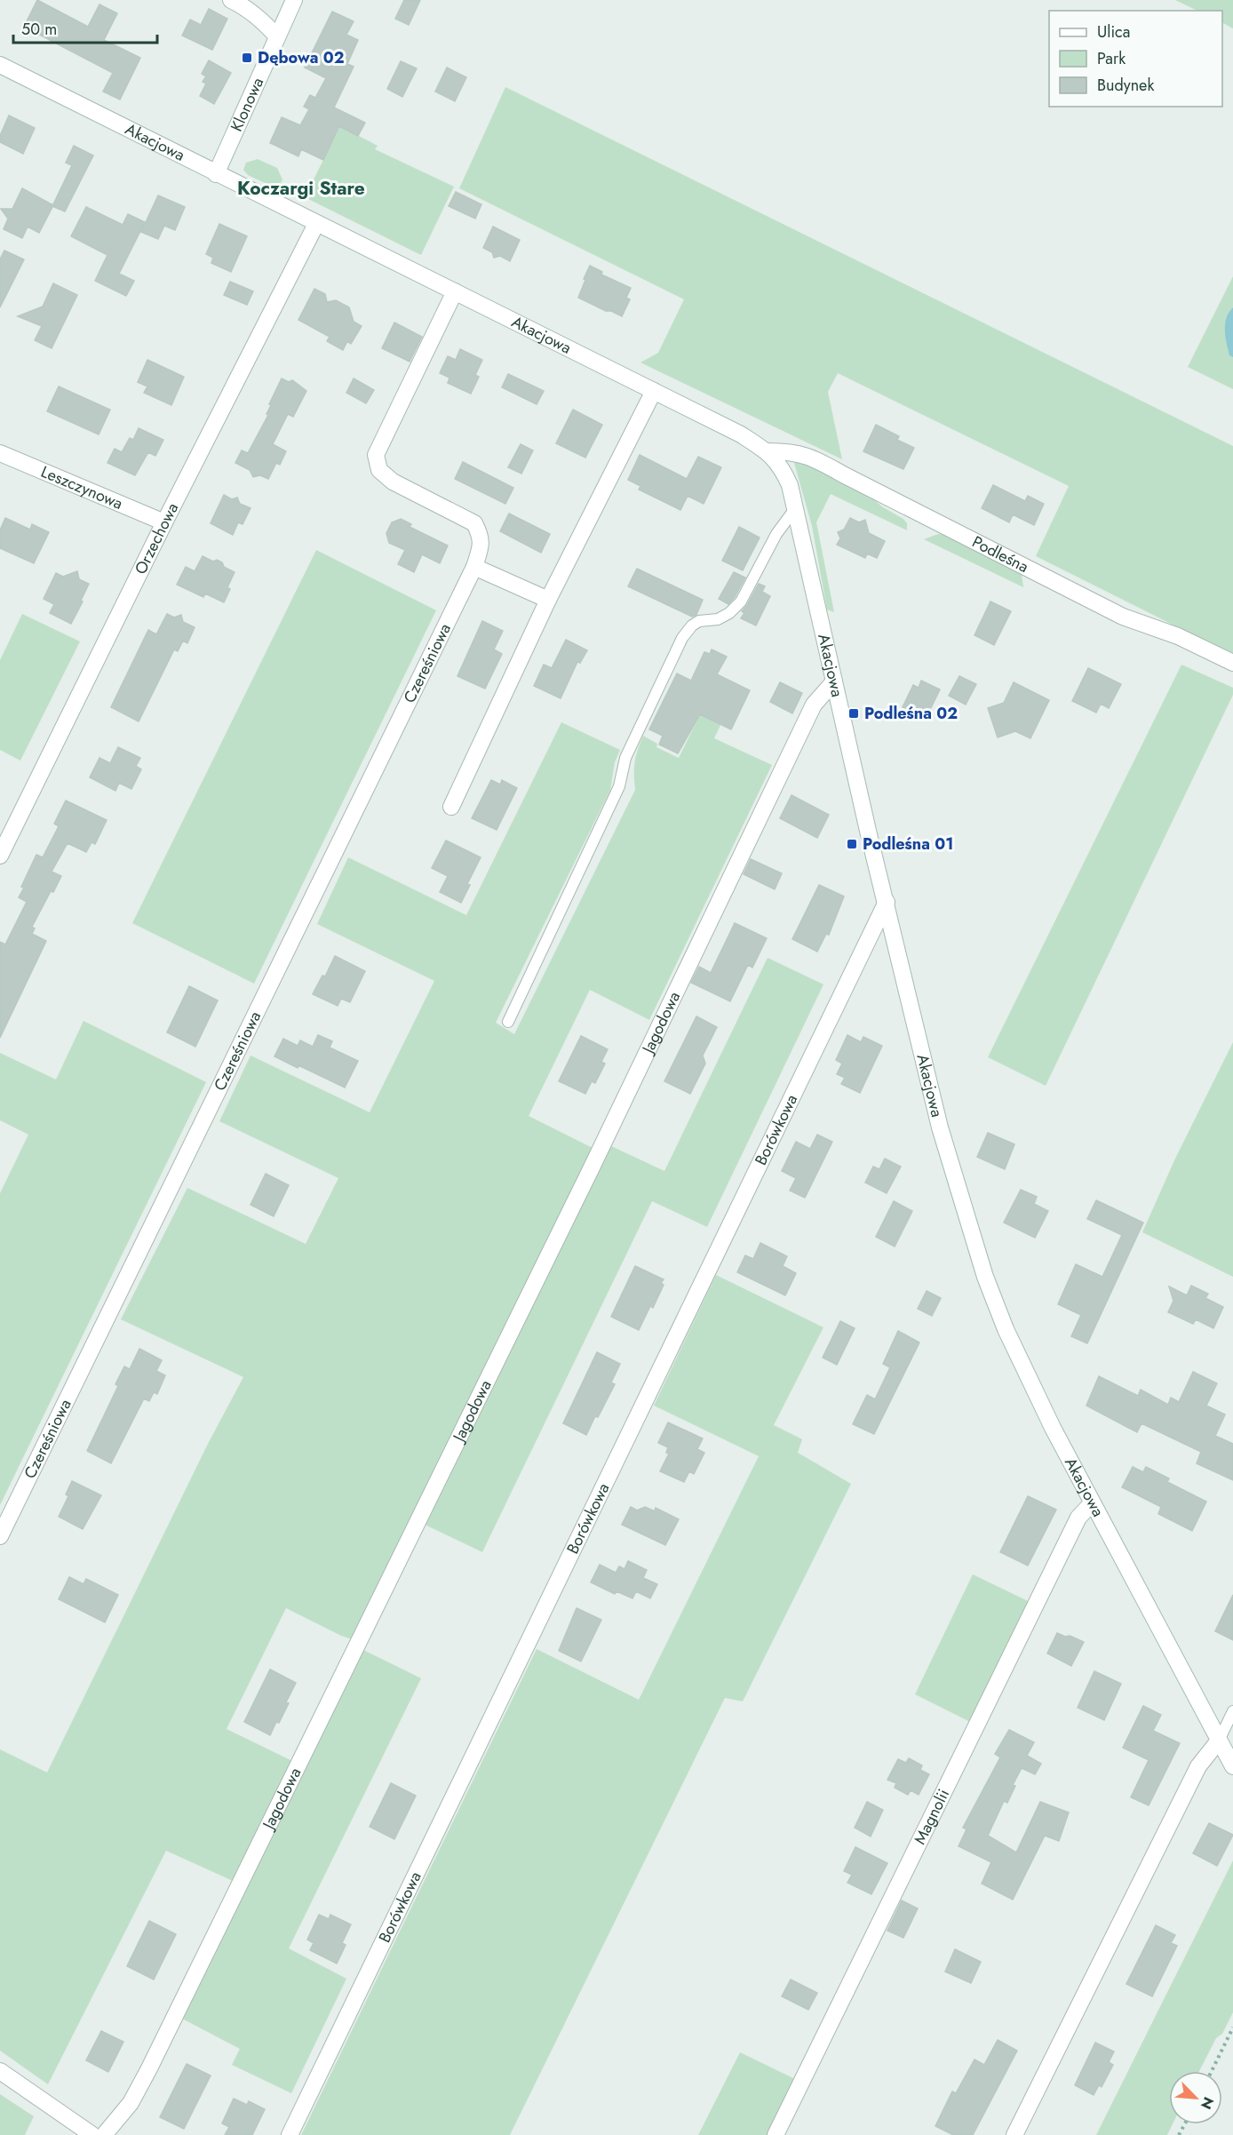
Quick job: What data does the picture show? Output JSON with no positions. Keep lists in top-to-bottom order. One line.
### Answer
{"streets":{"street":["Klonowa","Akacjowa","Leszczynowa","Orzechowa","Podleśna","Czereśniowa","Jagodowa","Borówkowa","Magnolii"]},"crossings":[["Klonowa","Akacjowa"],["Akacjowa","Orzechowa"],["Akacjowa","Podleśna"],["Akacjowa","Czereśniowa"],["Akacjowa","Jagodowa"],["Akacjowa","Borówkowa"],["Akacjowa","Magnolii"],["Leszczynowa","Orzechowa"]],"districts":["Koczargi Stare"],"places":{"transit":["Dębowa 02","Podleśna 02","Podleśna 01"]},"legend":["Ulica","Park","Budynek"],"scale_bar":"50 m","north":"bottom right"}
